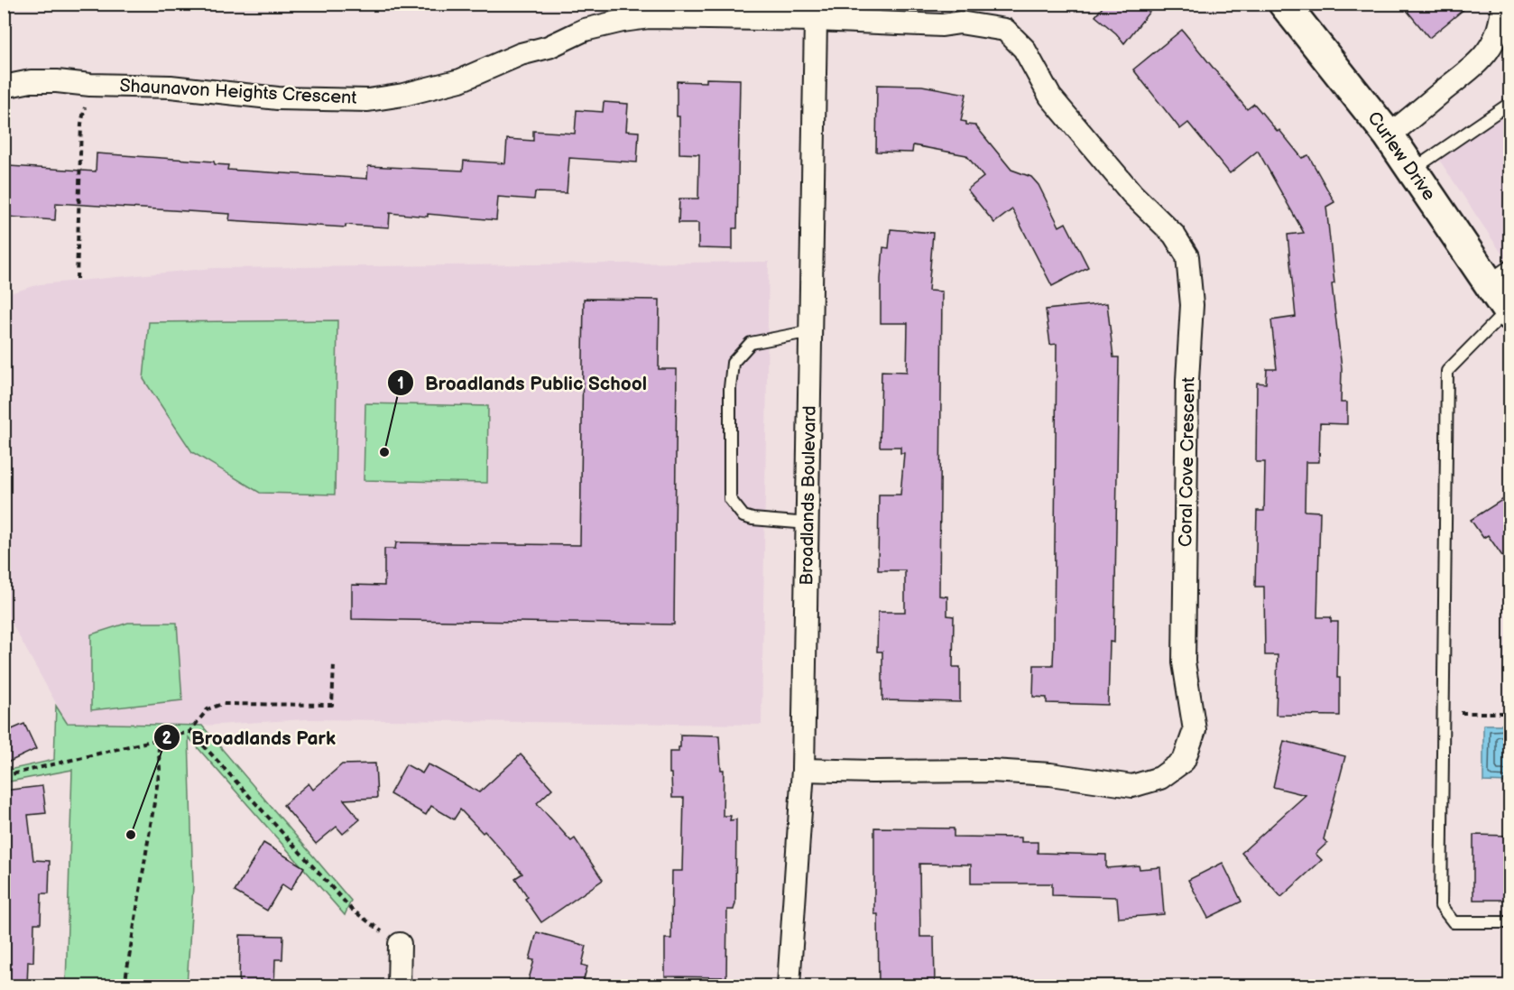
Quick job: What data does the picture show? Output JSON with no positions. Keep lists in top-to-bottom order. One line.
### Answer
{"streets":{"street":["Shaunavon Heights Crescent","Curlew Drive","Coral Cove Crescent","Broadlands Boulevard"]},"crossings":[["Shaunavon Heights Crescent","Coral Cove Crescent"],["Shaunavon Heights Crescent","Broadlands Boulevard"],["Coral Cove Crescent","Broadlands Boulevard"]],"places":["Broadlands Public School","Broadlands Park"]}
